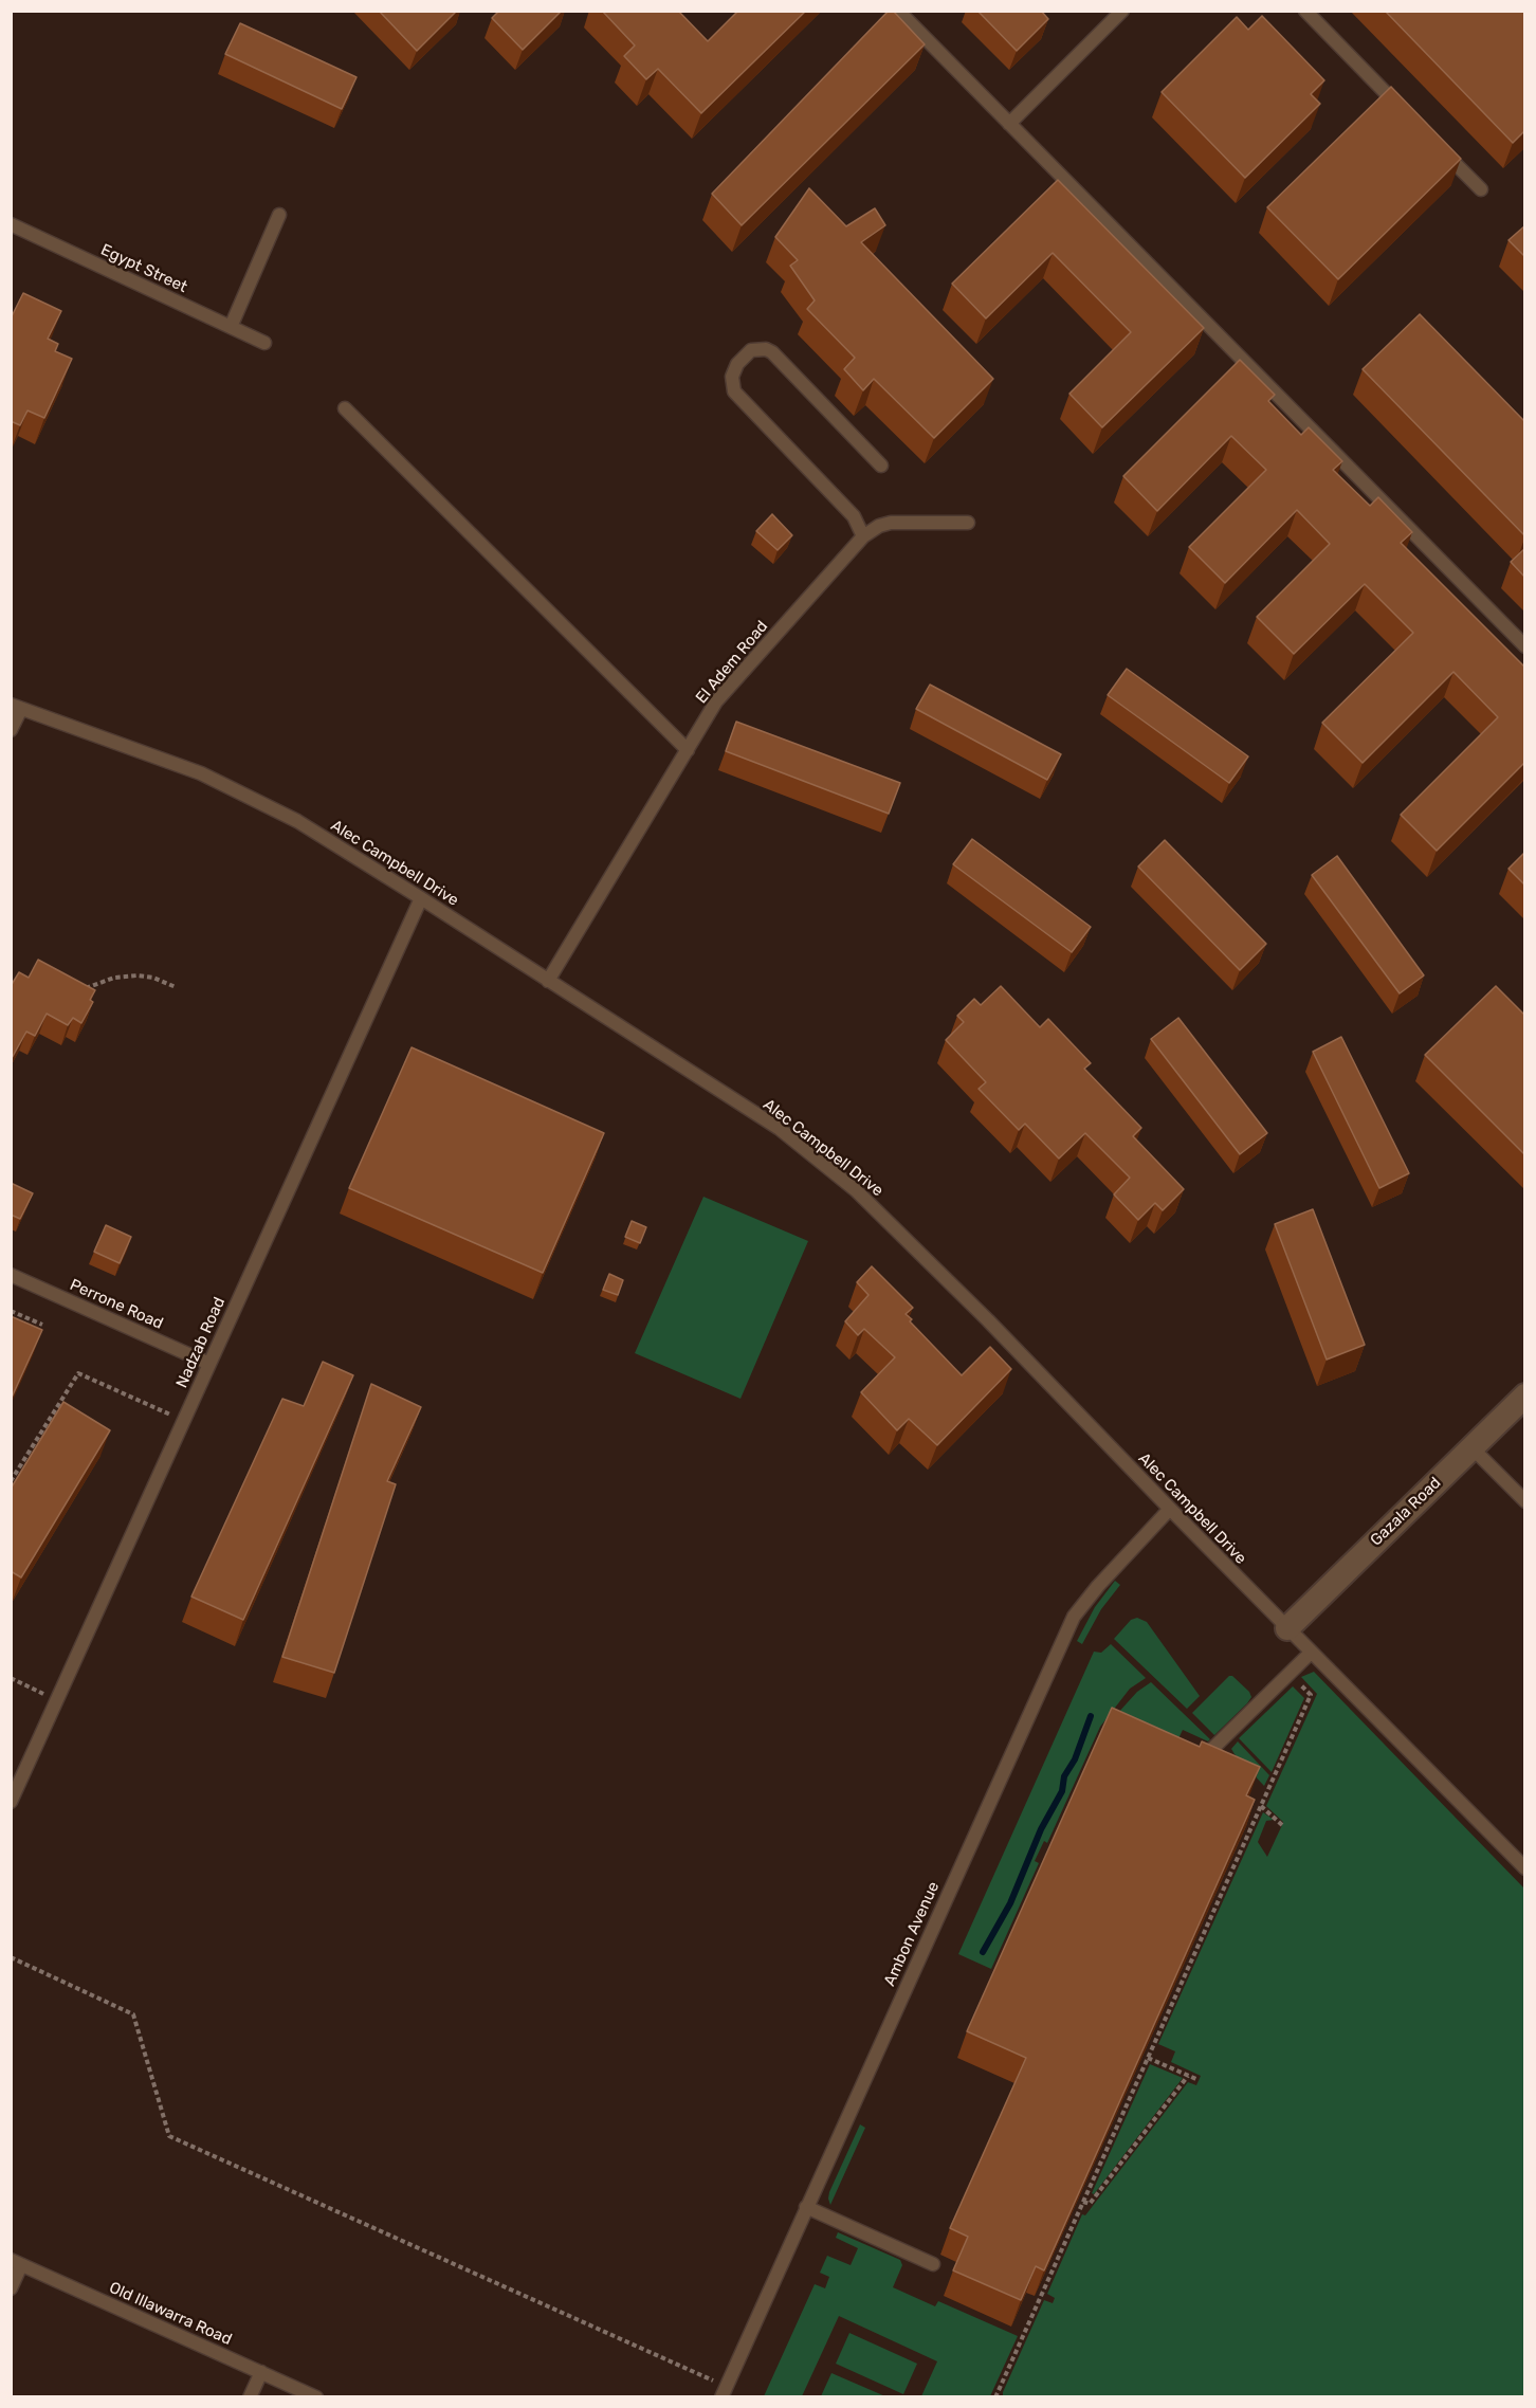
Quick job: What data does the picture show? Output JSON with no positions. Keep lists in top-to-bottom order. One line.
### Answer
{"streets":{"street":["Gazala Road"],"lane":["Egypt Street","El Adem Road","Alec Campbell Drive","Perrone Road","Nadzab Road","Ambon Avenue","Old Illawarra Road"]},"crossings":[["El Adem Road","Alec Campbell Drive"],["Alec Campbell Drive","Nadzab Road"],["Alec Campbell Drive","Gazala Road"],["Alec Campbell Drive","Ambon Avenue"],["Perrone Road","Nadzab Road"]]}
